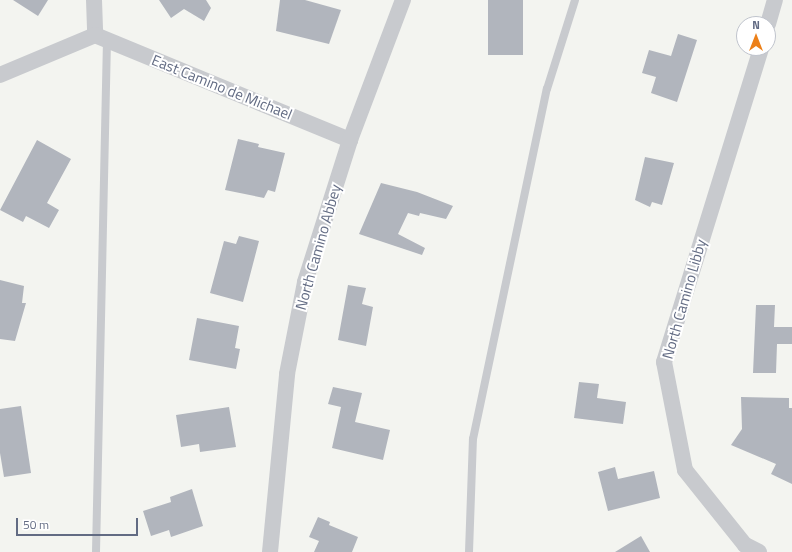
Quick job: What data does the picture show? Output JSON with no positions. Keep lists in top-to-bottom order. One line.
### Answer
{"streets":{"street":["East Camino de Michael","North Camino Abbey","North Camino Libby"]},"crossings":[["East Camino de Michael","North Camino Abbey"]],"scale_bar":"50 m","north":"top"}
